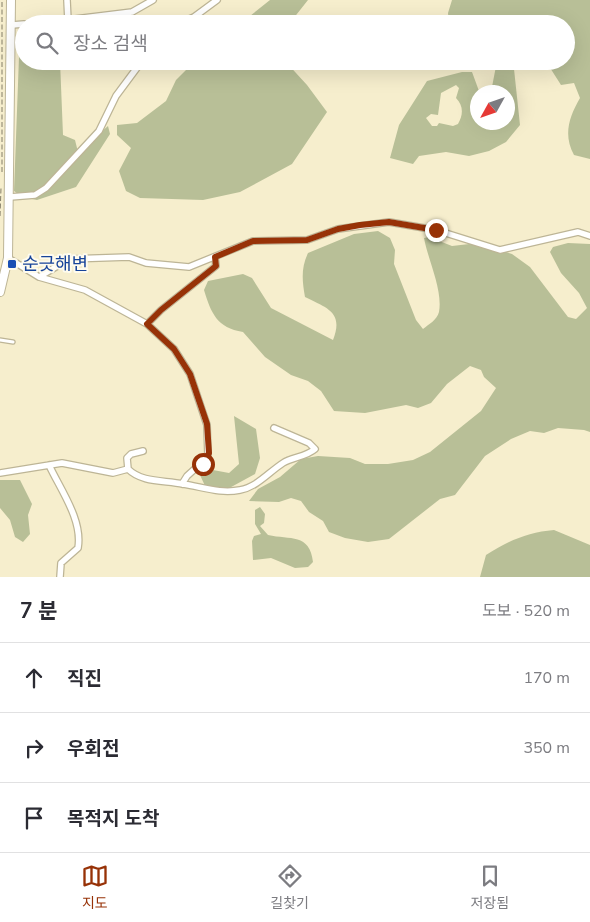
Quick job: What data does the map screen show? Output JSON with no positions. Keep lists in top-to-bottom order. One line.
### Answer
{"places":{"transit":["순긋해변"]},"north":"bottom left","page":{"search":"장소 검색","heading":["7 분","도보 · 520 m"],"list":[["직진","170 m"],["우회전","350 m"],"목적지 도착"],"nav":["지도","길찾기","저장됨"]}}
